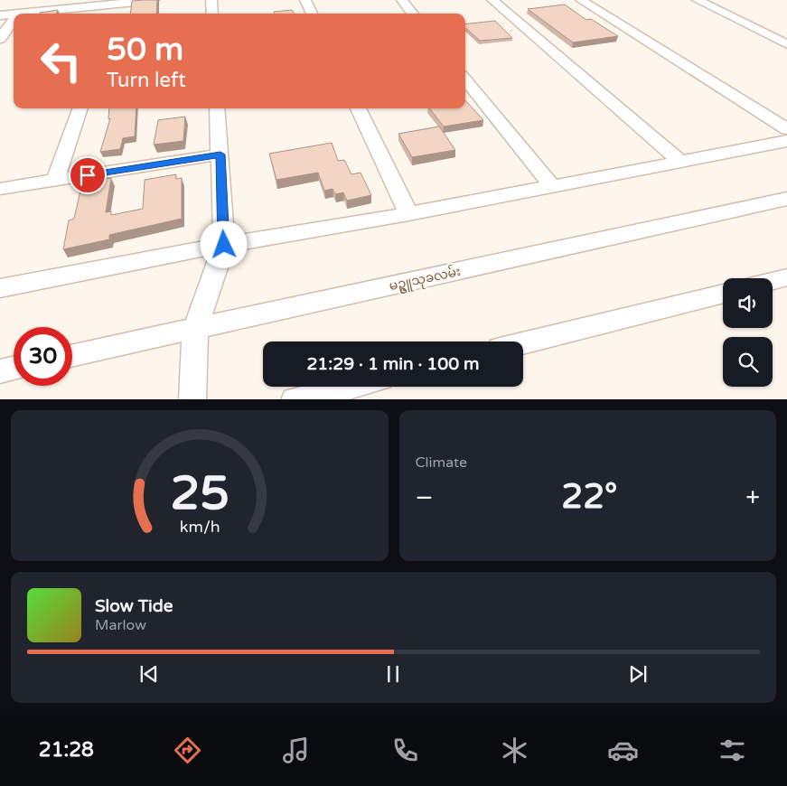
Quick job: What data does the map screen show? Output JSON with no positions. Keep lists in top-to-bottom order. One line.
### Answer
{"streets":{"street":["မဥ္ဇူသုခလမ်း"]},"page":{"turn":["50 m","Turn left"],"limit":"30","trip":"21:29 · 1 min · 100 m","tile":"Climate","heat":["−","22°","+"],"song":["Slow Tide","Marlow"],"tabs":"21:28","gauge":["25","km/h"]}}
